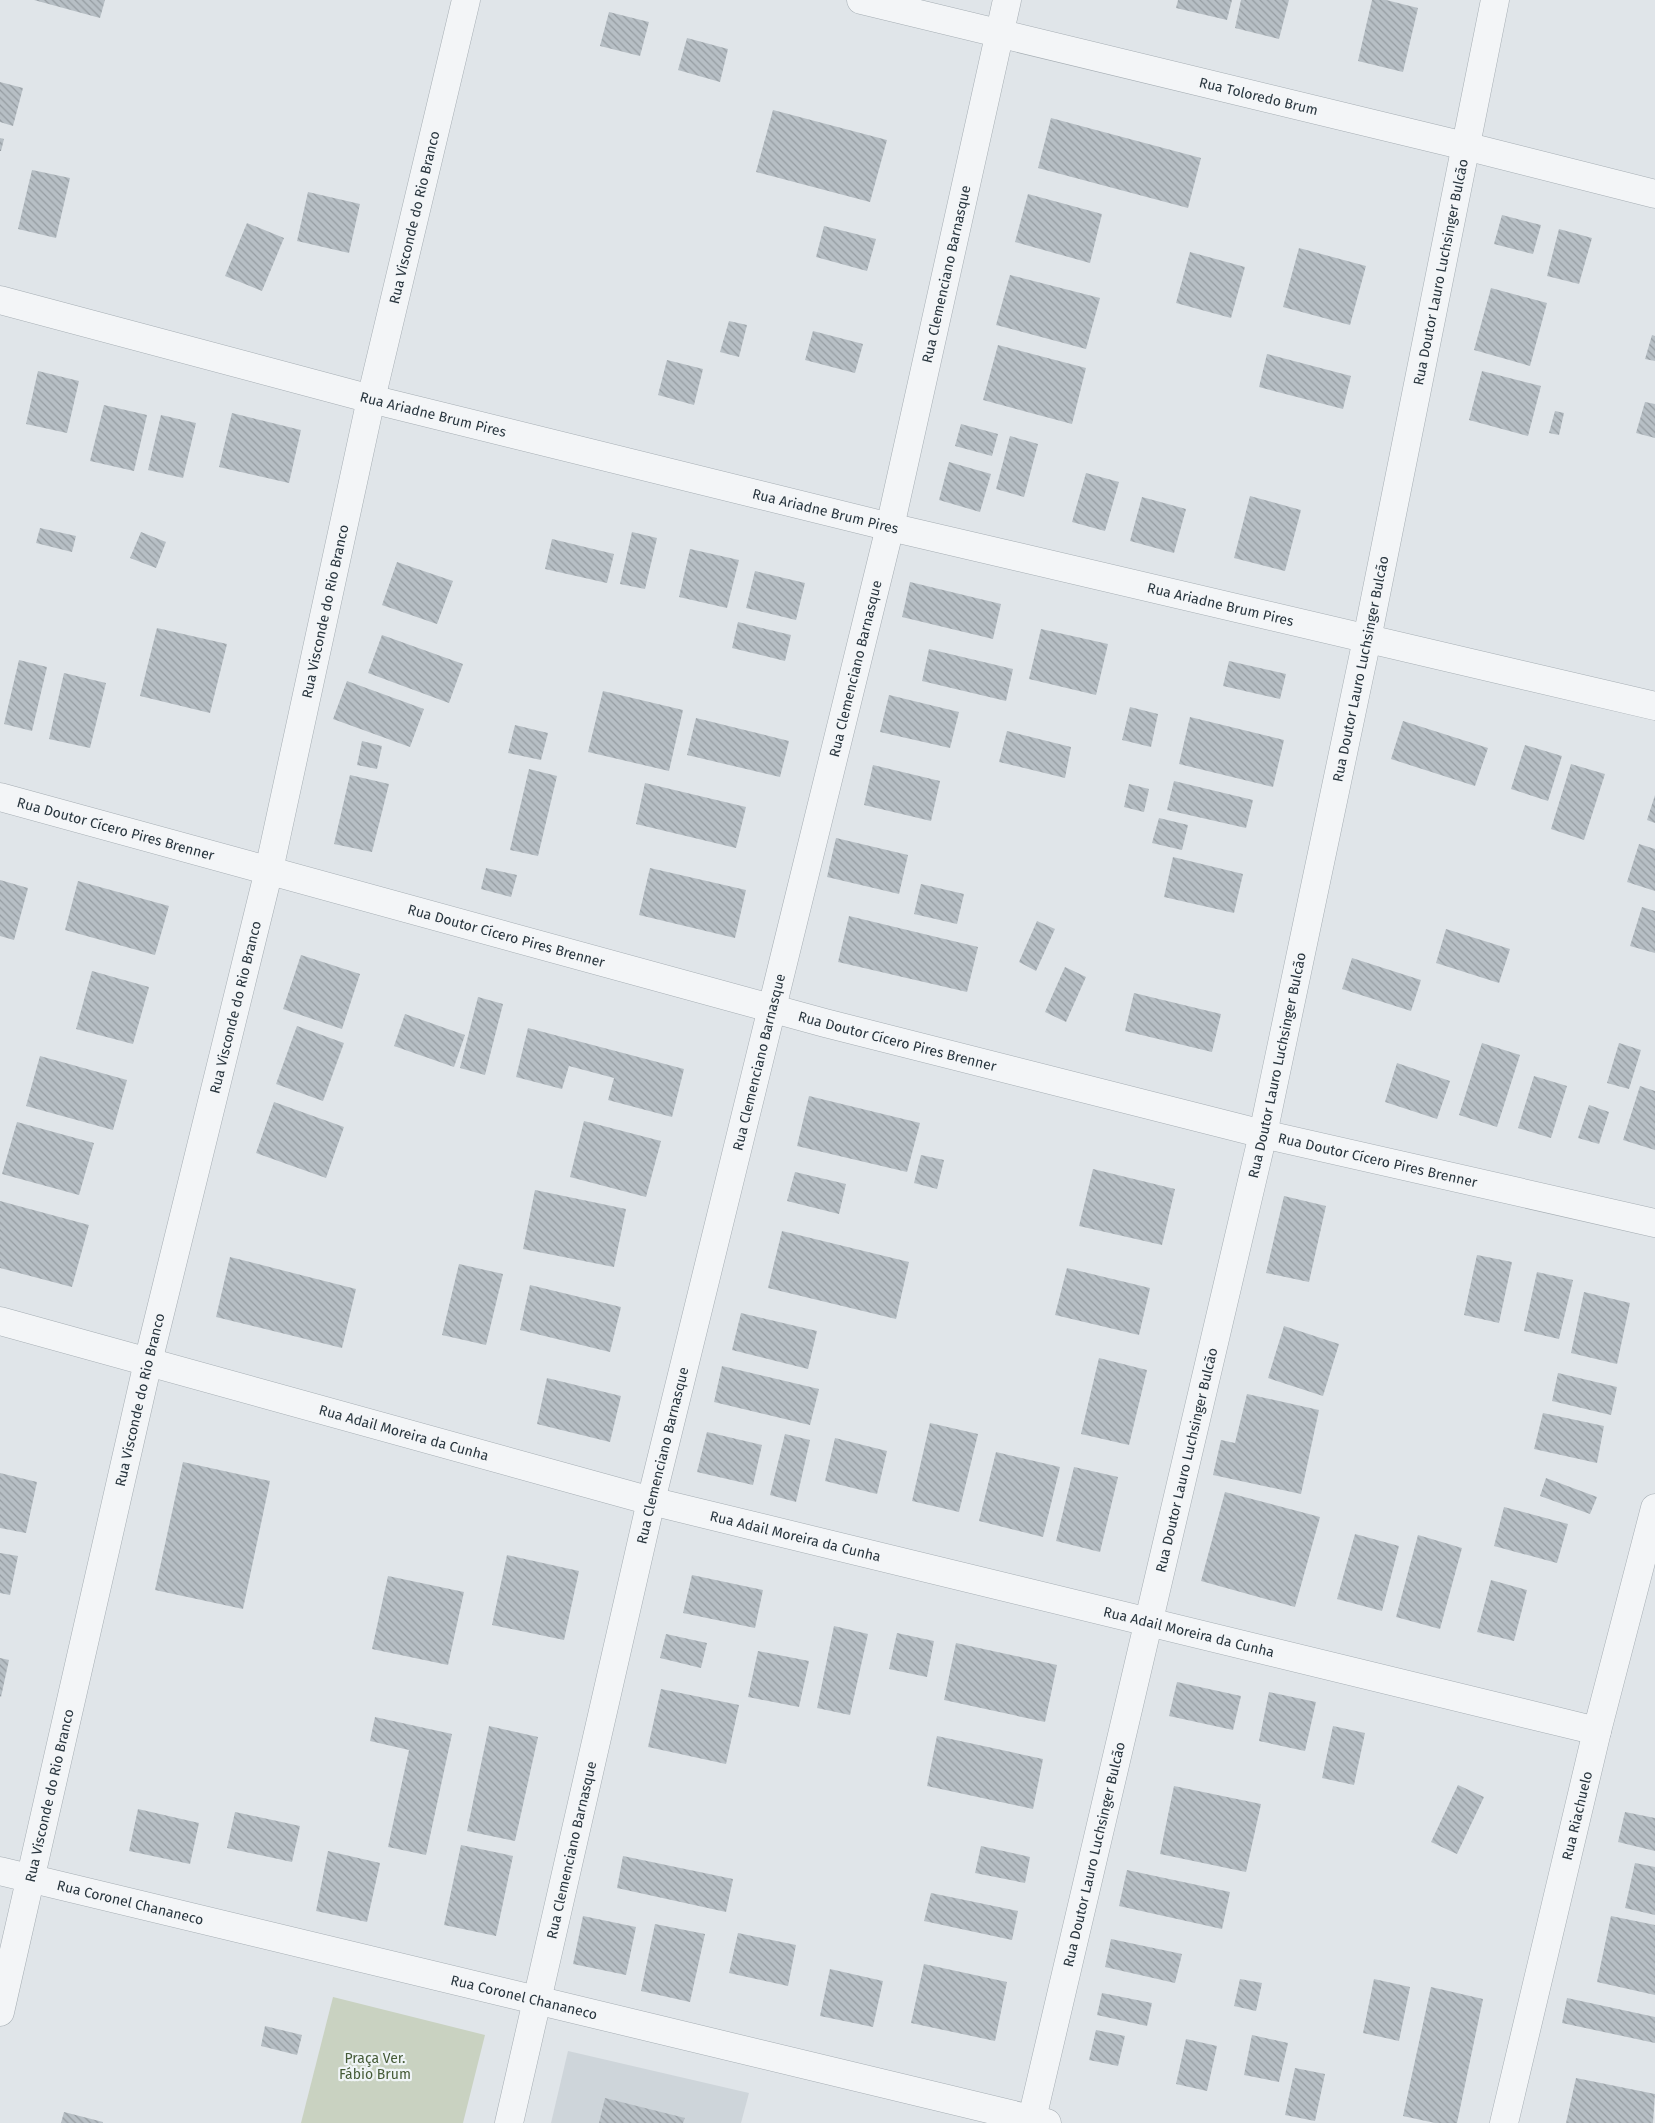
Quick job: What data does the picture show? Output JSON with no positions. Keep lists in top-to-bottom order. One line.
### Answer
{"streets":{"street":["Rua Toloredo Brum","Rua Visconde do Rio Branco","Rua Doutor Lauro Luchsinger Bulcão","Rua Clemenciano Barnasque","Rua Ariadne Brum Pires","Rua Doutor Cícero Pires Brenner","Rua Adail Moreira da Cunha","Rua Riachuelo","Rua Coronel Chananeco"]},"crossings":[["Rua Toloredo Brum","Rua Doutor Lauro Luchsinger Bulcão"],["Rua Toloredo Brum","Rua Clemenciano Barnasque"],["Rua Visconde do Rio Branco","Rua Ariadne Brum Pires"],["Rua Visconde do Rio Branco","Rua Doutor Cícero Pires Brenner"],["Rua Visconde do Rio Branco","Rua Adail Moreira da Cunha"],["Rua Visconde do Rio Branco","Rua Coronel Chananeco"],["Rua Doutor Lauro Luchsinger Bulcão","Rua Ariadne Brum Pires"],["Rua Doutor Lauro Luchsinger Bulcão","Rua Doutor Cícero Pires Brenner"],["Rua Doutor Lauro Luchsinger Bulcão","Rua Adail Moreira da Cunha"],["Rua Doutor Lauro Luchsinger Bulcão","Rua Coronel Chananeco"],["Rua Clemenciano Barnasque","Rua Ariadne Brum Pires"],["Rua Clemenciano Barnasque","Rua Doutor Cícero Pires Brenner"],["Rua Clemenciano Barnasque","Rua Adail Moreira da Cunha"],["Rua Clemenciano Barnasque","Rua Coronel Chananeco"],["Rua Adail Moreira da Cunha","Rua Riachuelo"]],"parks":["Praça Ver. Fábio Brum"]}
